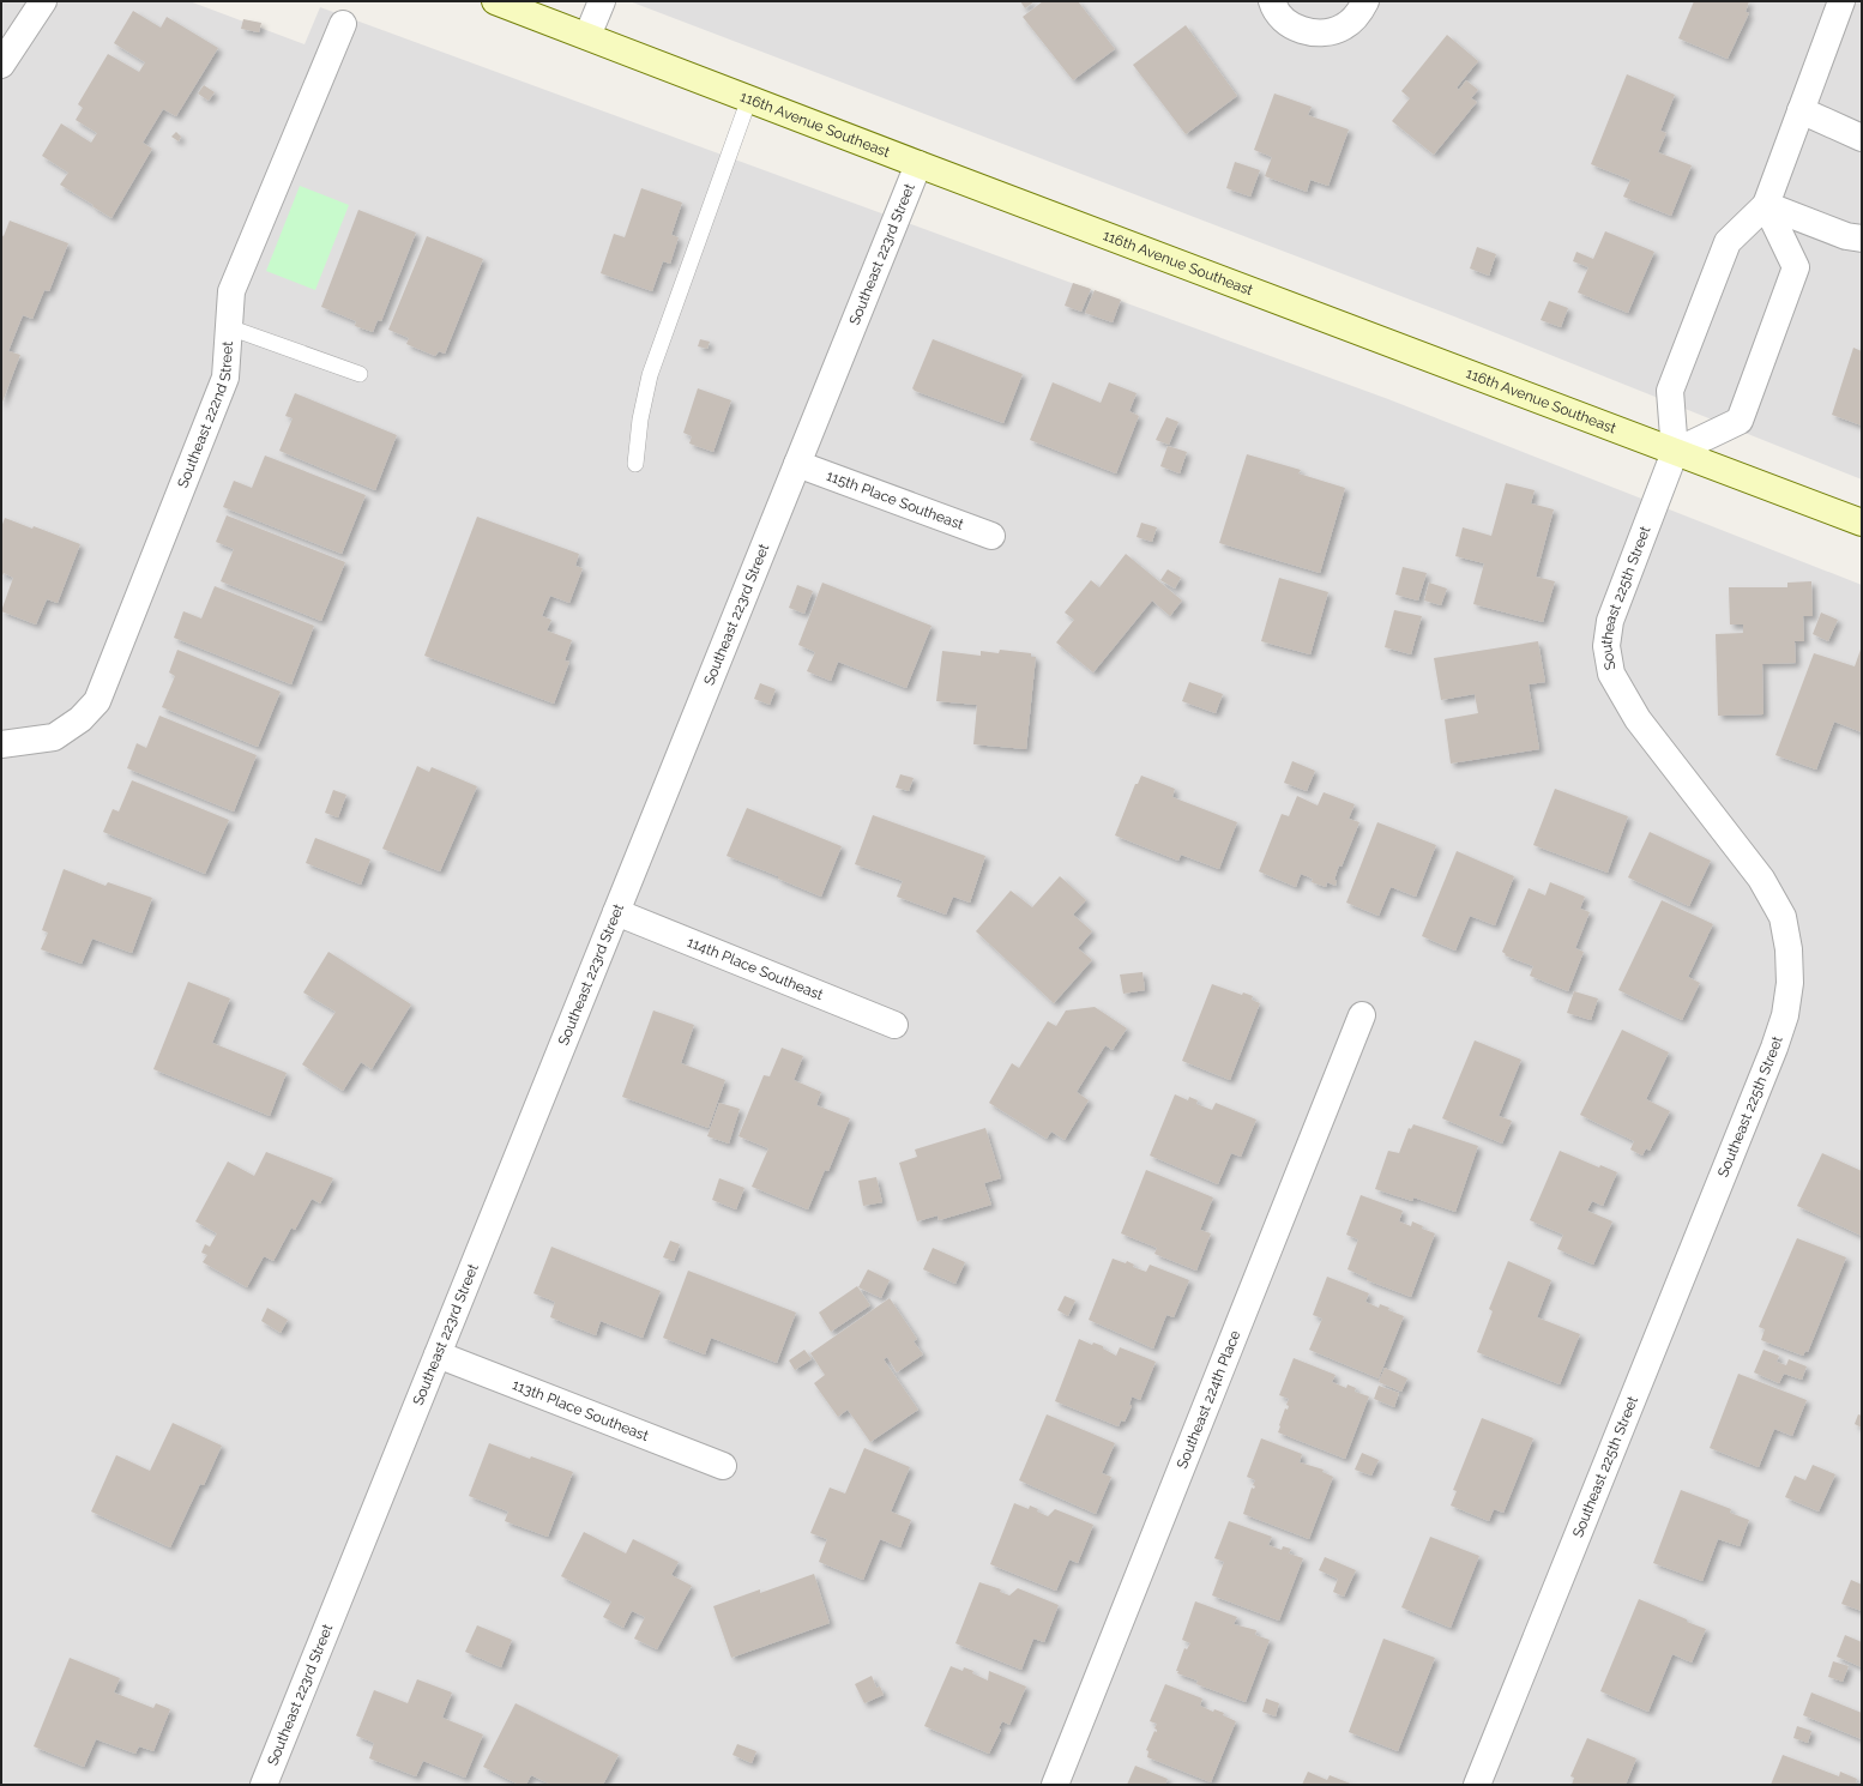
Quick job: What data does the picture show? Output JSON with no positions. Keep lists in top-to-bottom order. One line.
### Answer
{"streets":{"main road":["116th Avenue Southeast"],"street":["Southeast 223rd Street","Southeast 222nd Street","115th Place Southeast","Southeast 225th Street","114th Place Southeast","Southeast 224th Place","113th Place Southeast"]},"crossings":[["116th Avenue Southeast","Southeast 223rd Street"],["116th Avenue Southeast","Southeast 225th Street"],["Southeast 223rd Street","115th Place Southeast"],["Southeast 223rd Street","114th Place Southeast"],["Southeast 223rd Street","113th Place Southeast"]]}
